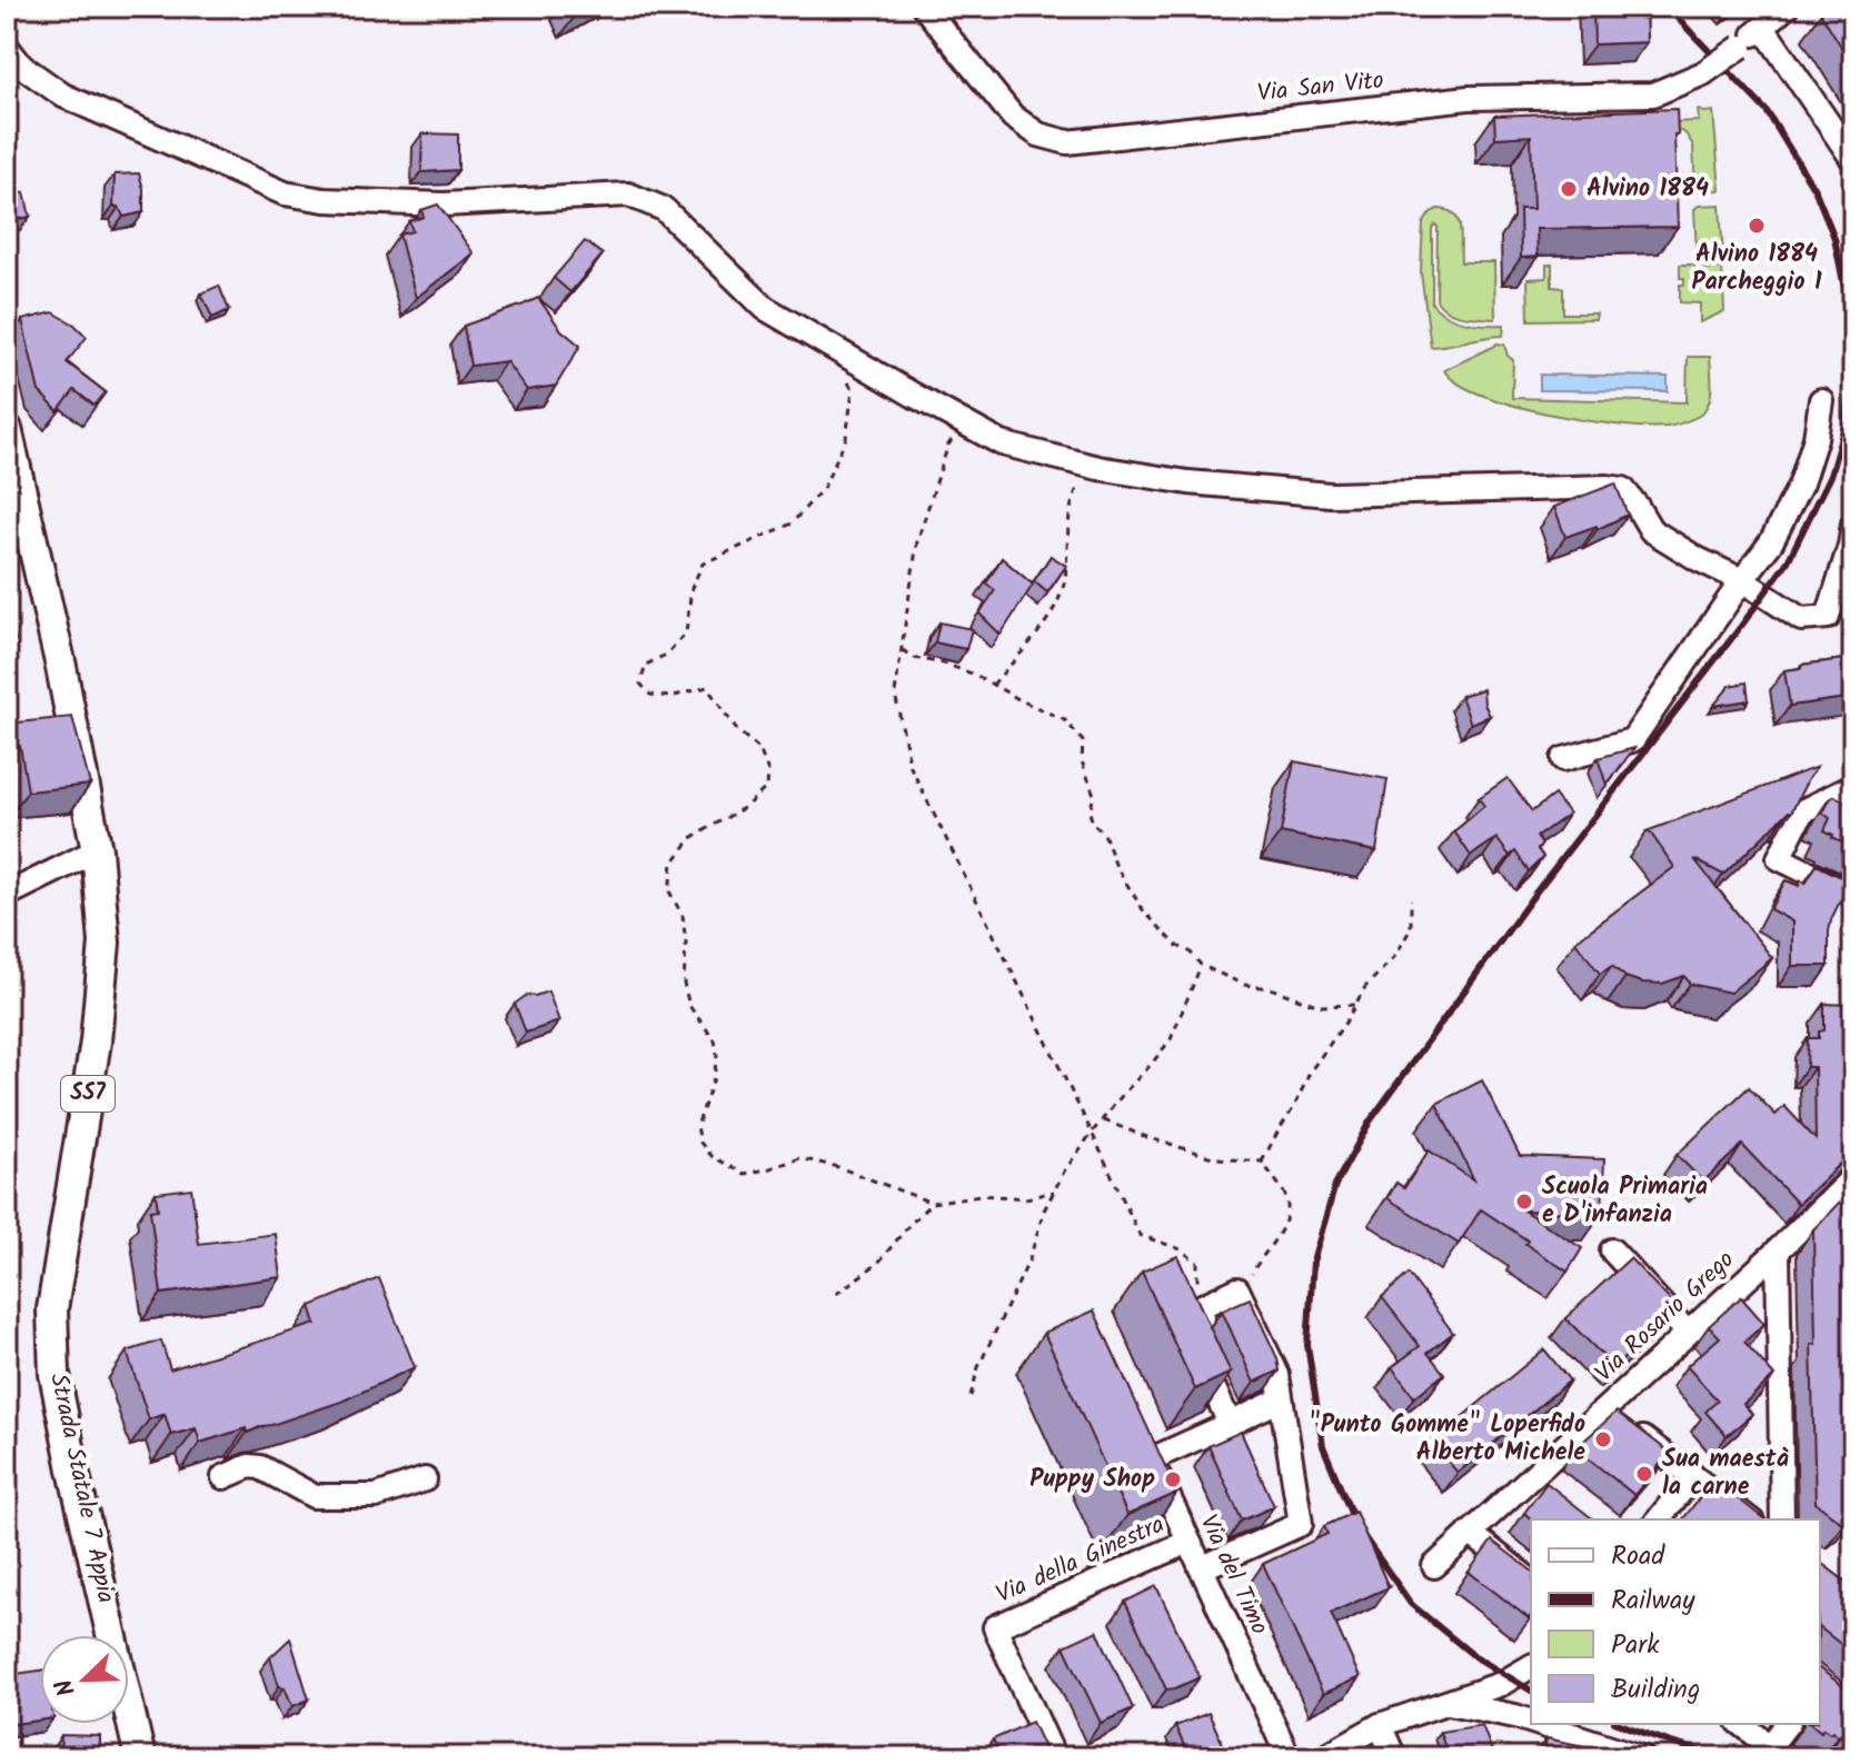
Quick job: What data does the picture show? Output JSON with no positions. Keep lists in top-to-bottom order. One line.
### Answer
{"streets":{"main road":["SS7","Strada Statale 7 Appia"],"street":["Via San Vito","Via Rosario Grego","Via della Ginestra","Via del Timo"]},"crossings":[["Via della Ginestra","Via del Timo"]],"places":["Alvino 1884","Alvino 1884 Parcheggio 1","Scuola Primaria e D'infanzia","\"Punto Gomme\" Loperfido Alberto Michele","Sua maestà la carne","Puppy Shop"],"legend":["Road","Railway","Park","Building"],"north":"bottom left"}
